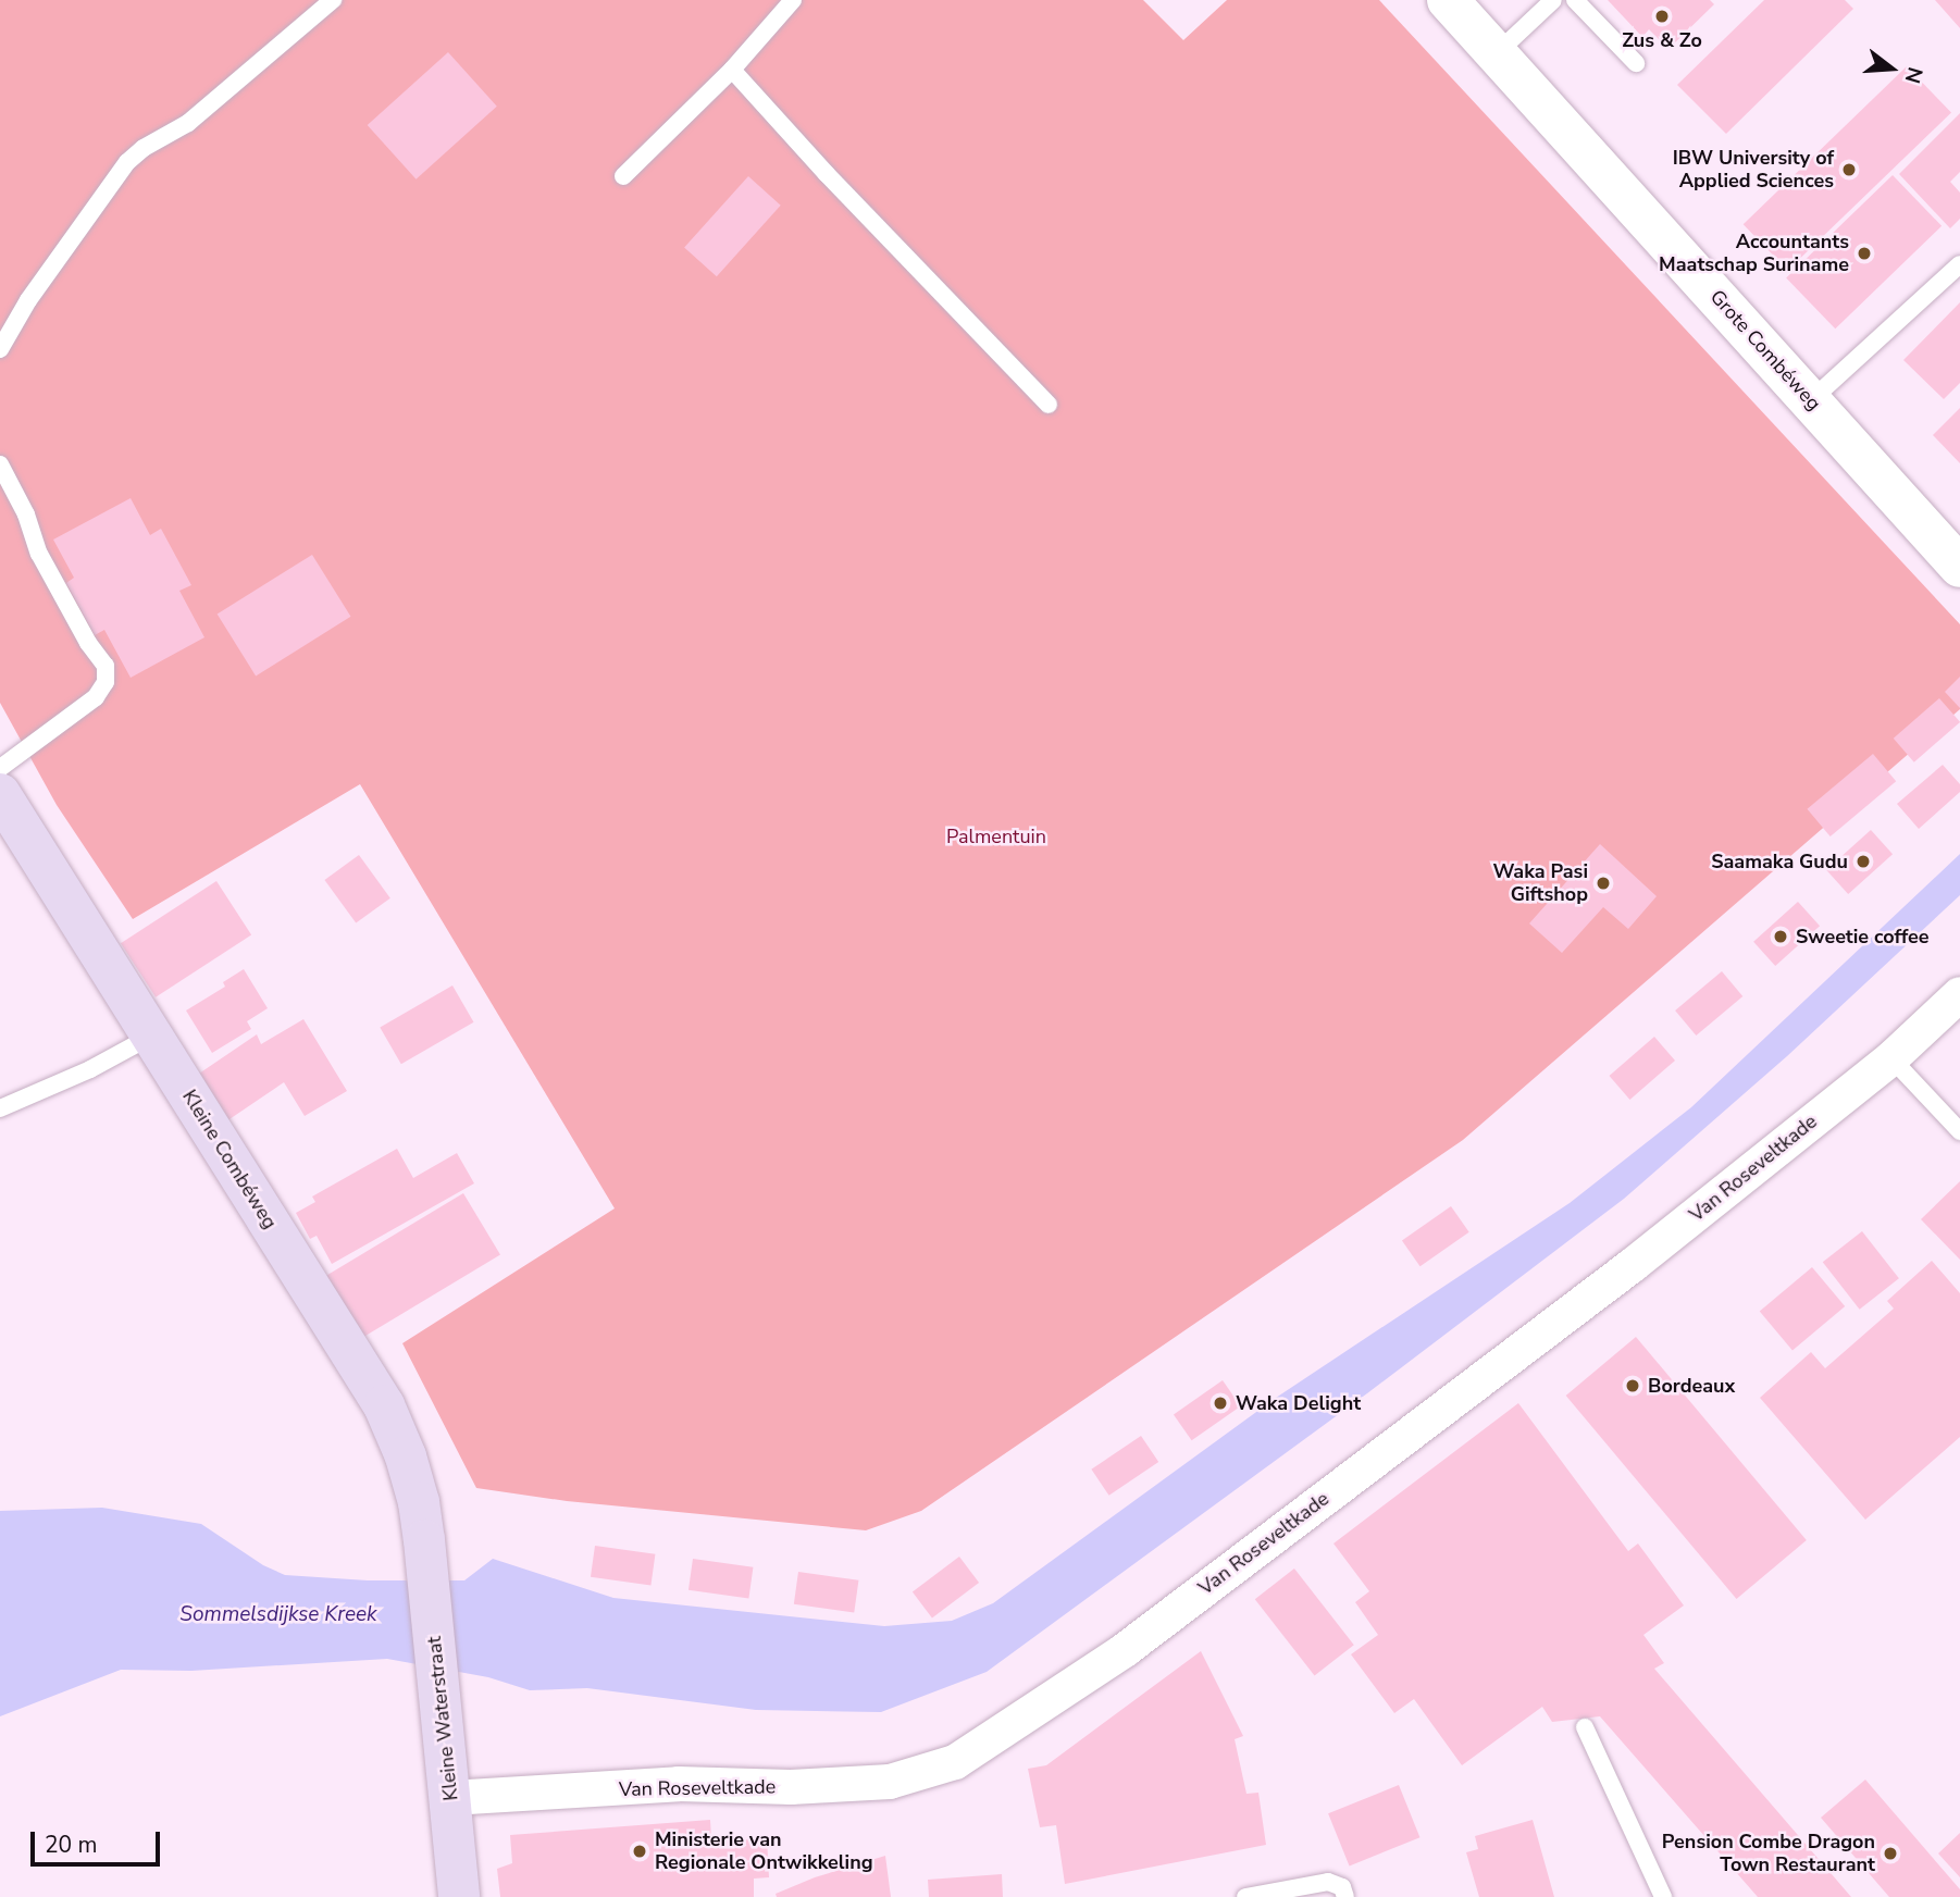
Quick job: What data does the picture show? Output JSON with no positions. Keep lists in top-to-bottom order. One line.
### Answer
{"streets":{"main road":["Kleine Combéweg","Kleine Waterstraat"],"street":["Grote Combéweg","Van Roseveltkade"]},"crossings":[["Kleine Combéweg","Kleine Waterstraat"],["Van Roseveltkade","Kleine Waterstraat"]],"water":["Sommelsdijkse Kreek"],"parks":["Palmentuin"],"places":["Zus & Zo","IBW University of Applied Sciences","Accountants Maatschap Suriname","Saamaka Gudu","Waka Pasi Giftshop","Sweetie coffee","Bordeaux","Waka Delight","Ministerie van Regionale Ontwikkeling","Pension Combe Dragon Town Restaurant"],"scale_bar":"20 m","north":"right"}
